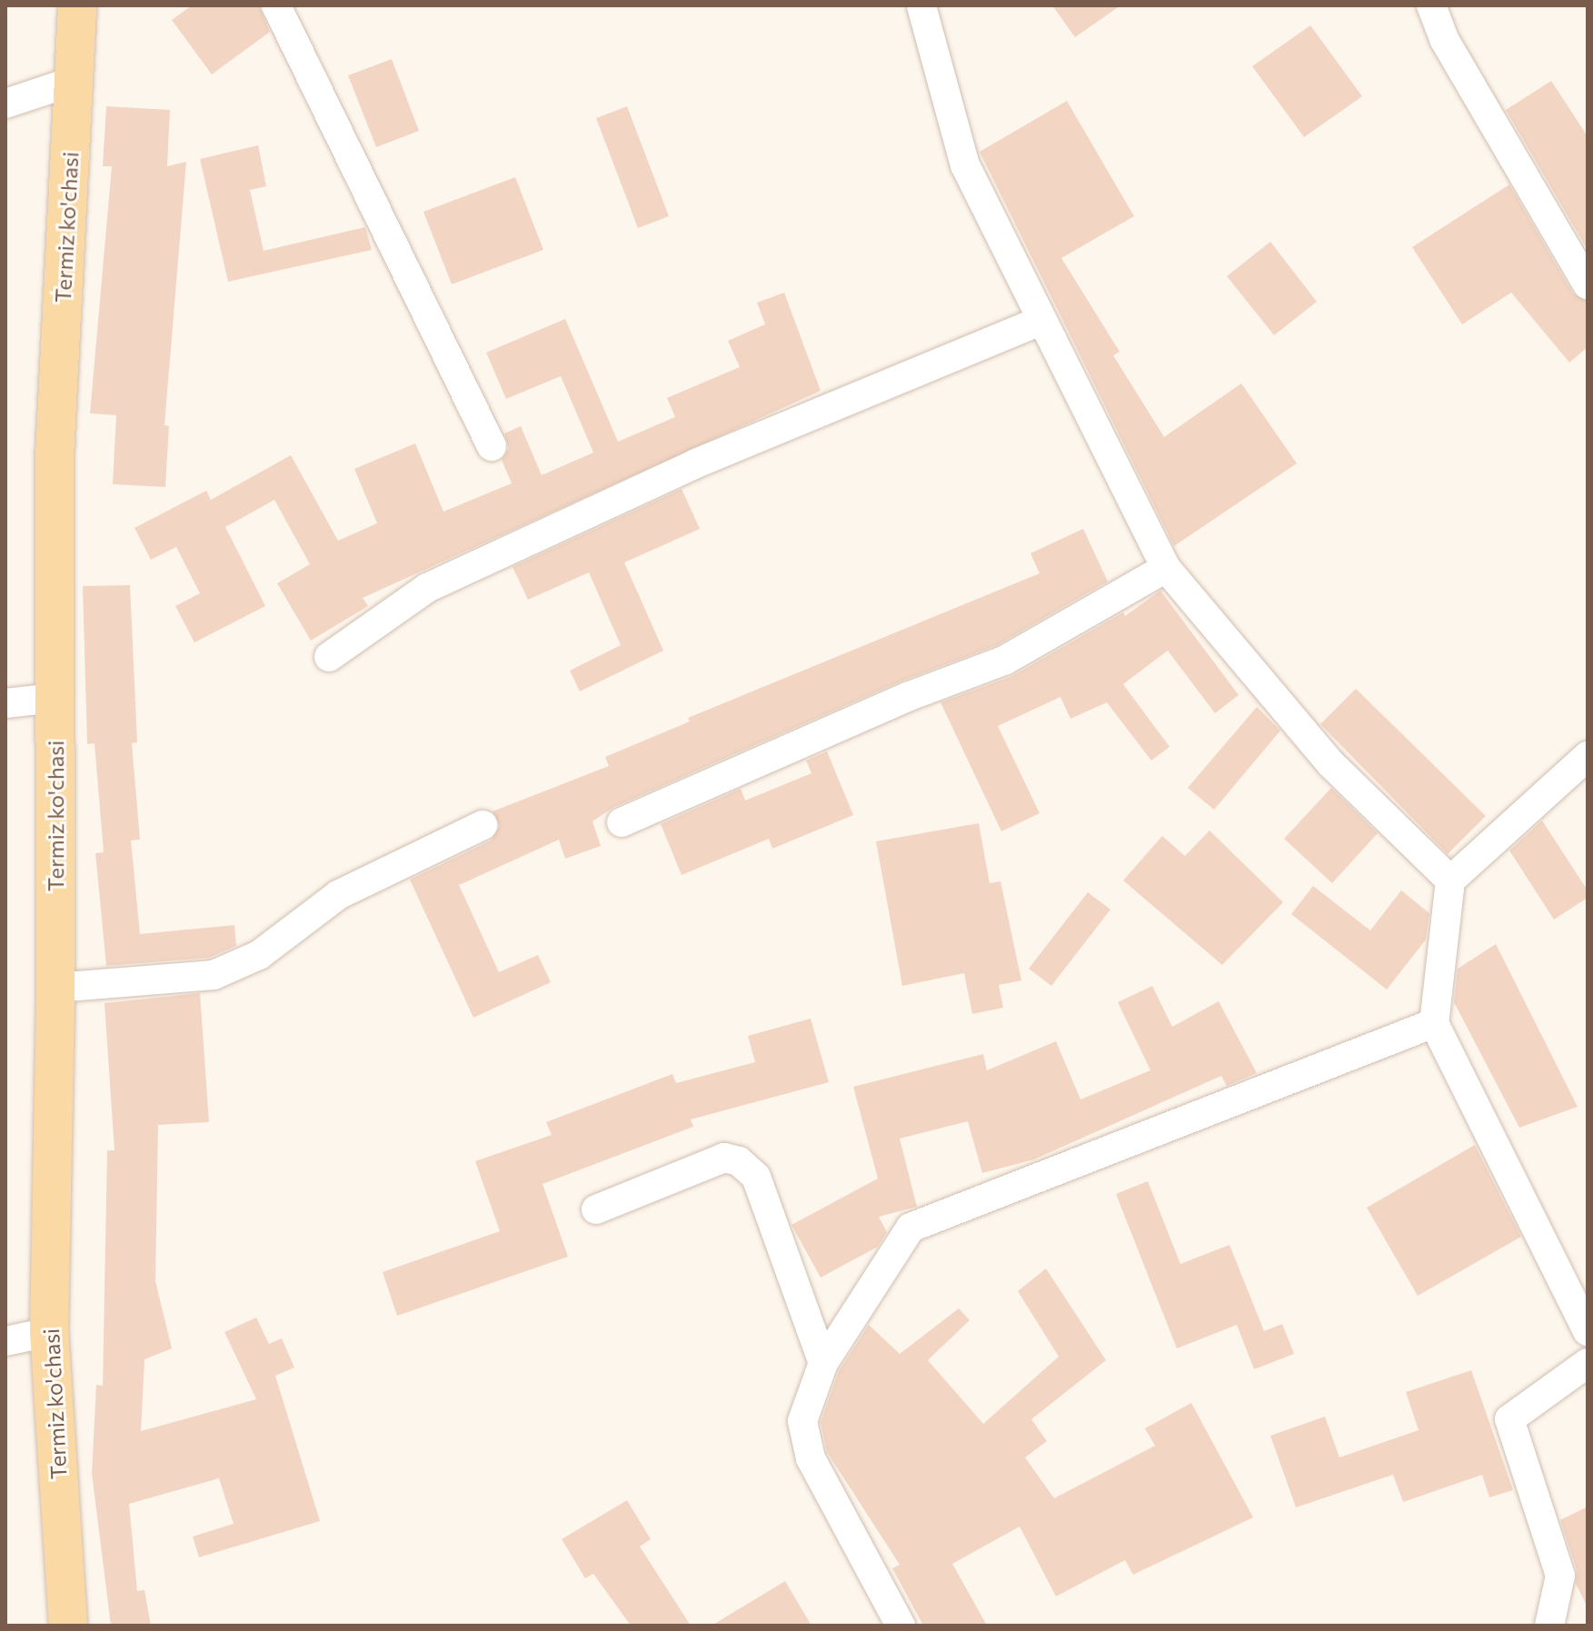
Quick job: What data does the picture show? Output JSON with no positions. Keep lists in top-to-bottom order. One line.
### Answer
{"streets":{"main road":["Termiz ko'chasi"]}}
